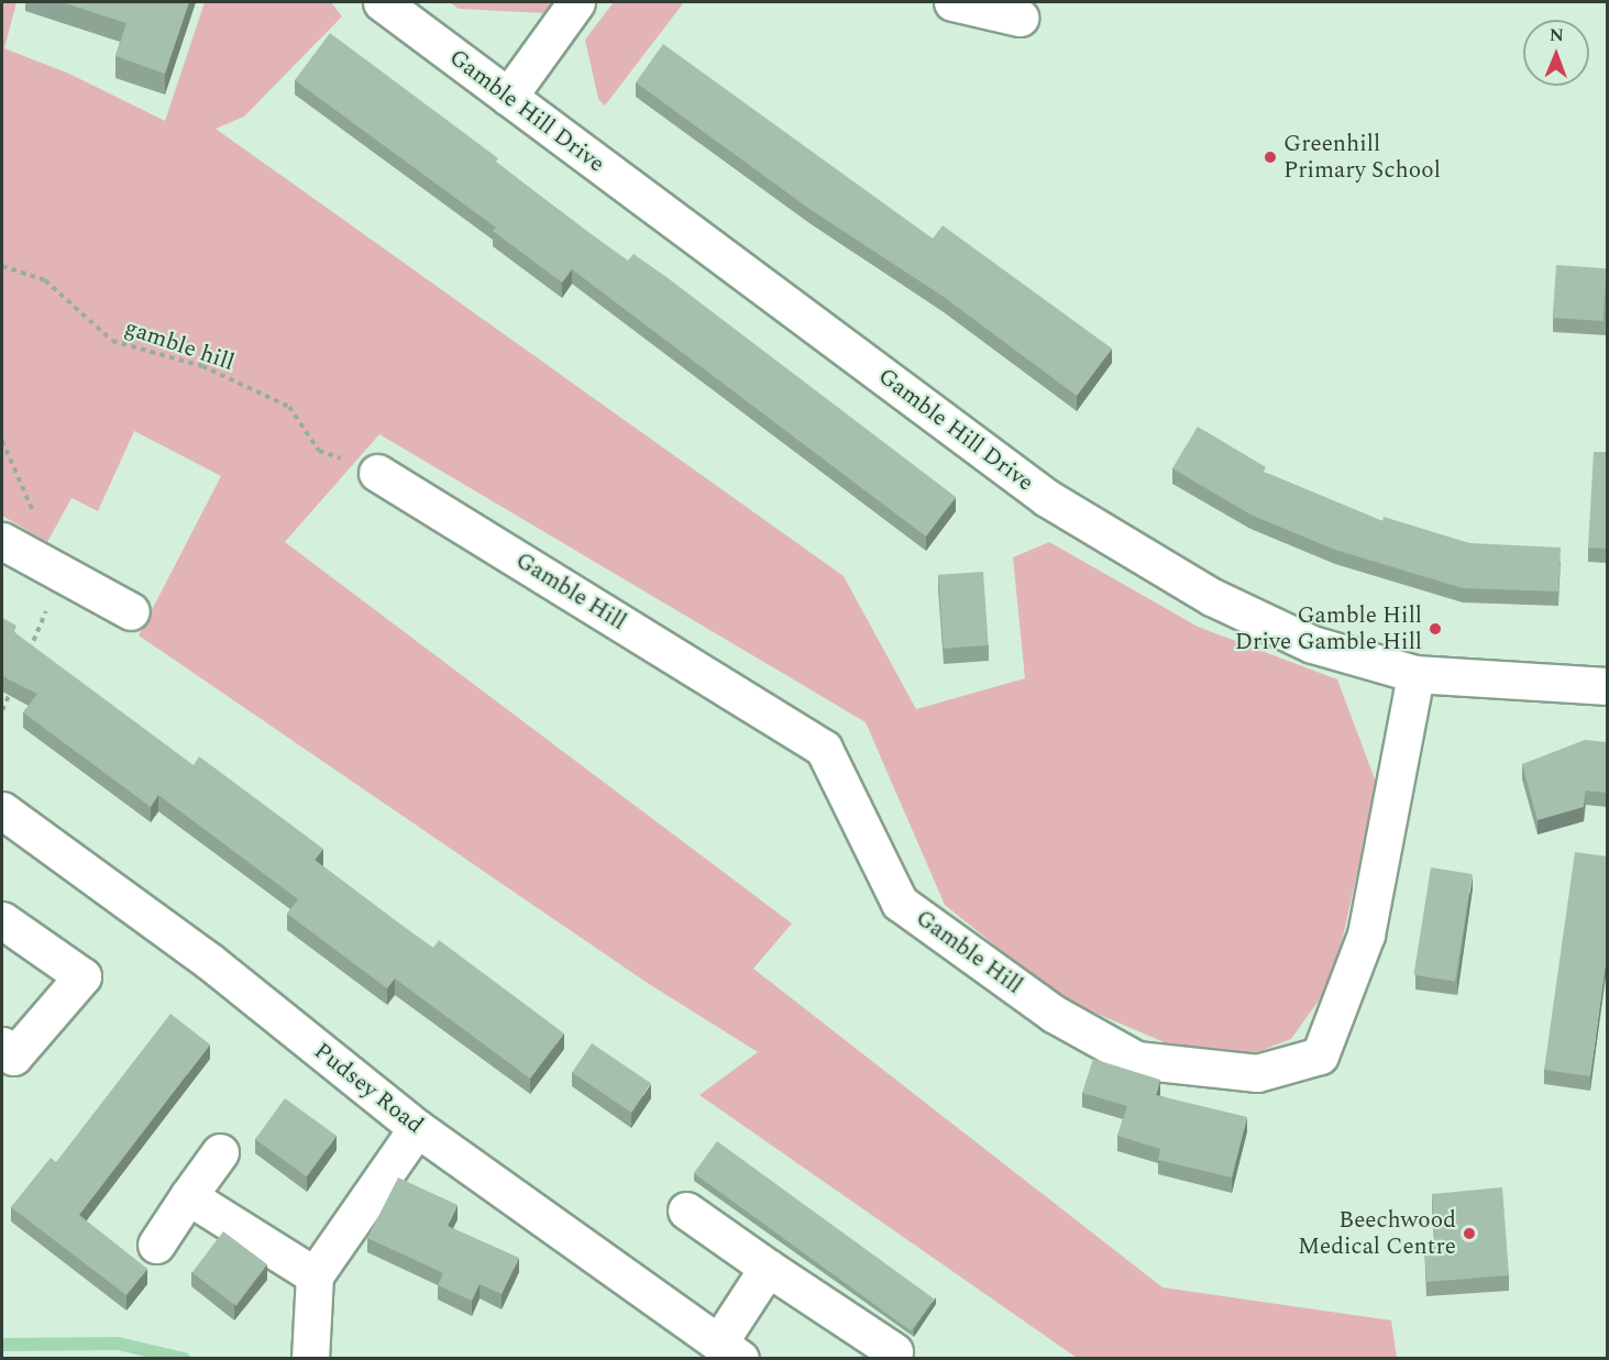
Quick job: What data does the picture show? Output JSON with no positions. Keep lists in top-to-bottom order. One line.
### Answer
{"streets":{"street":["Gamble Hill Drive","Gamble Hill","Pudsey Road"],"path":["gamble hill"]},"crossings":[["Gamble Hill Drive","Gamble Hill"],["gamble hill","Gamble Hill"]],"places":["Greenhill Primary School","Gamble Hill Drive Gamble Hill","Beechwood Medical Centre"],"north":"top"}
